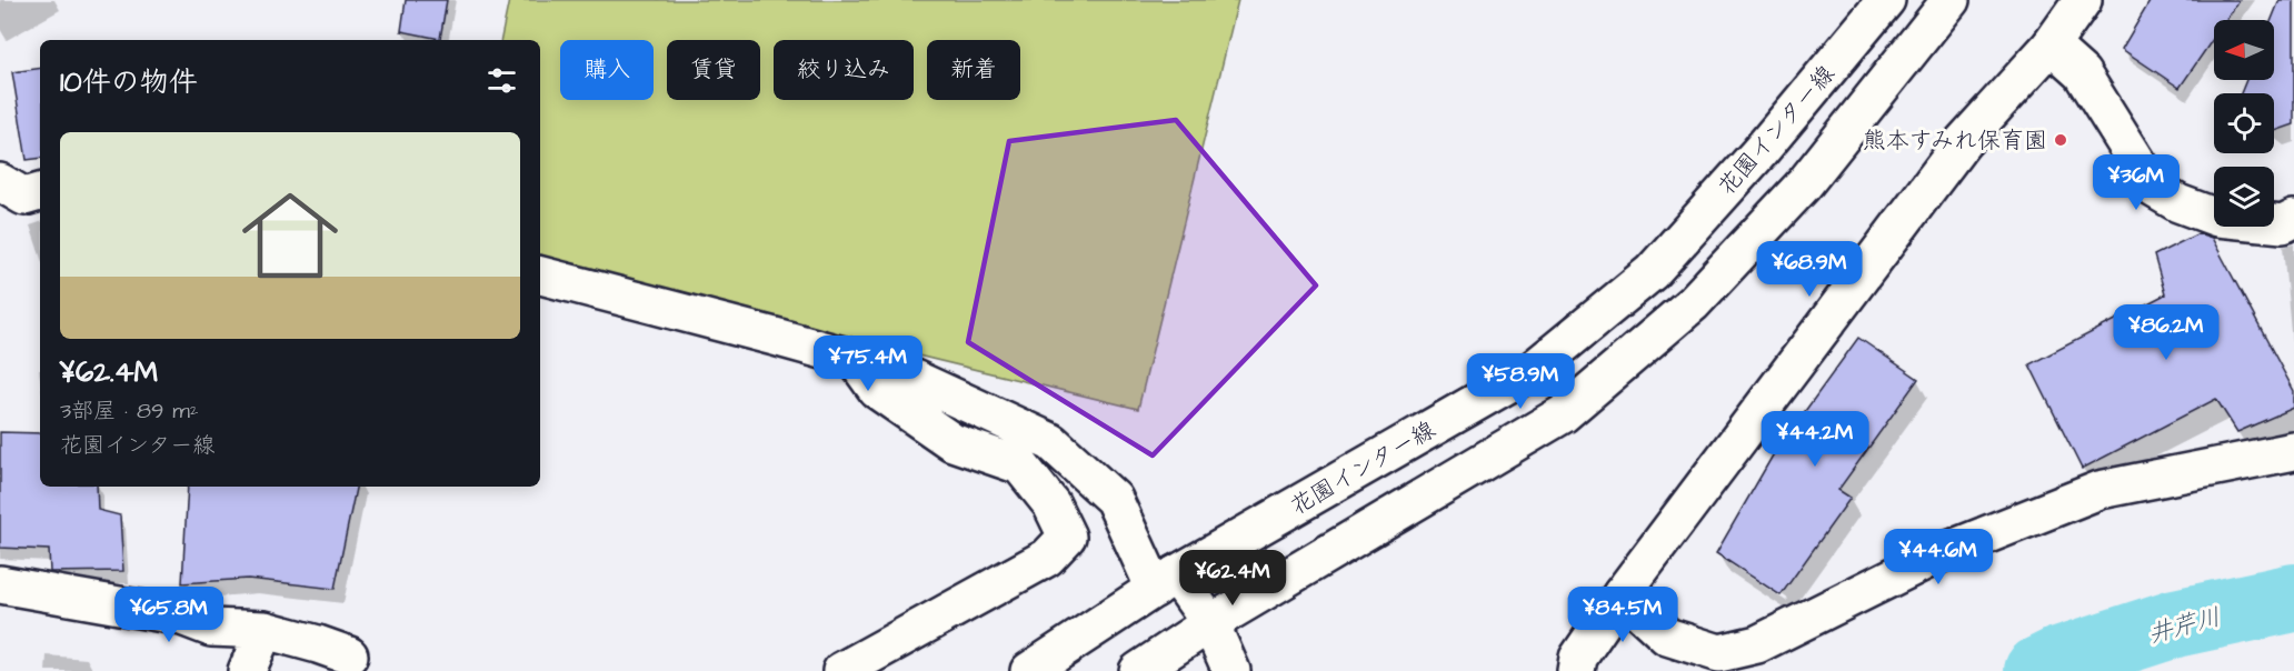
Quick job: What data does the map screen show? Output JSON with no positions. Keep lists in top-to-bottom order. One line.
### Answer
{"streets":{"main road":["花園インター線"]},"water":["井芹川"],"places":["熊本すみれ保育園"],"north":"left","page":{"chip":["購入","賃貸","絞り込み","新着"],"heading":"10件の物件","list":[{"name":"¥62.4M","note":"3部屋 · 89 m² · 花園インター線"}],"price":["¥36M","¥68.9M","¥86.2M","¥75.4M","¥58.9M","¥44.2M","¥44.6M","¥62.4M","¥65.8M","¥84.5M"]}}
